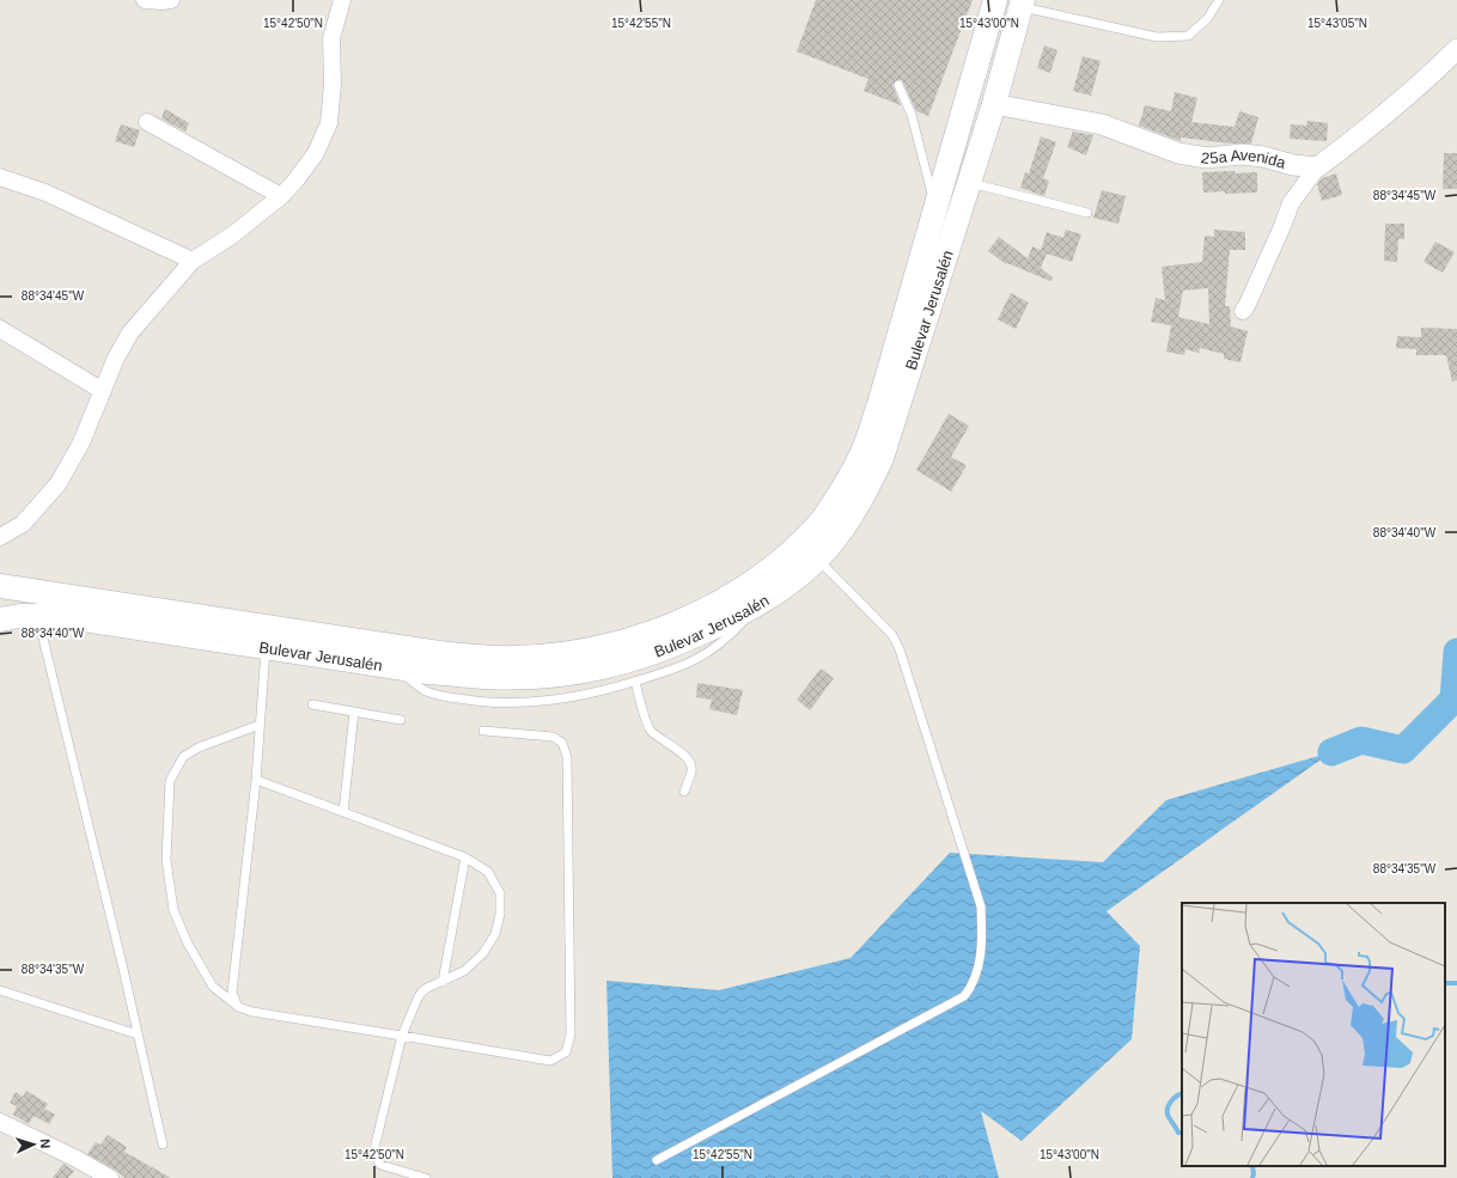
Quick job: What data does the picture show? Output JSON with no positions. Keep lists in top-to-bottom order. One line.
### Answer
{"streets":{"main road":["Bulevar Jerusalén"],"street":["25a Avenida"]},"crossings":[["25a Avenida","Bulevar Jerusalén"]],"north":"right","coordinates":["15°42'50\"N","15°42'55\"N","15°43'00\"N","15°43'05\"N","88°34'45\"W","88°34'40\"W","88°34'35\"W"]}
